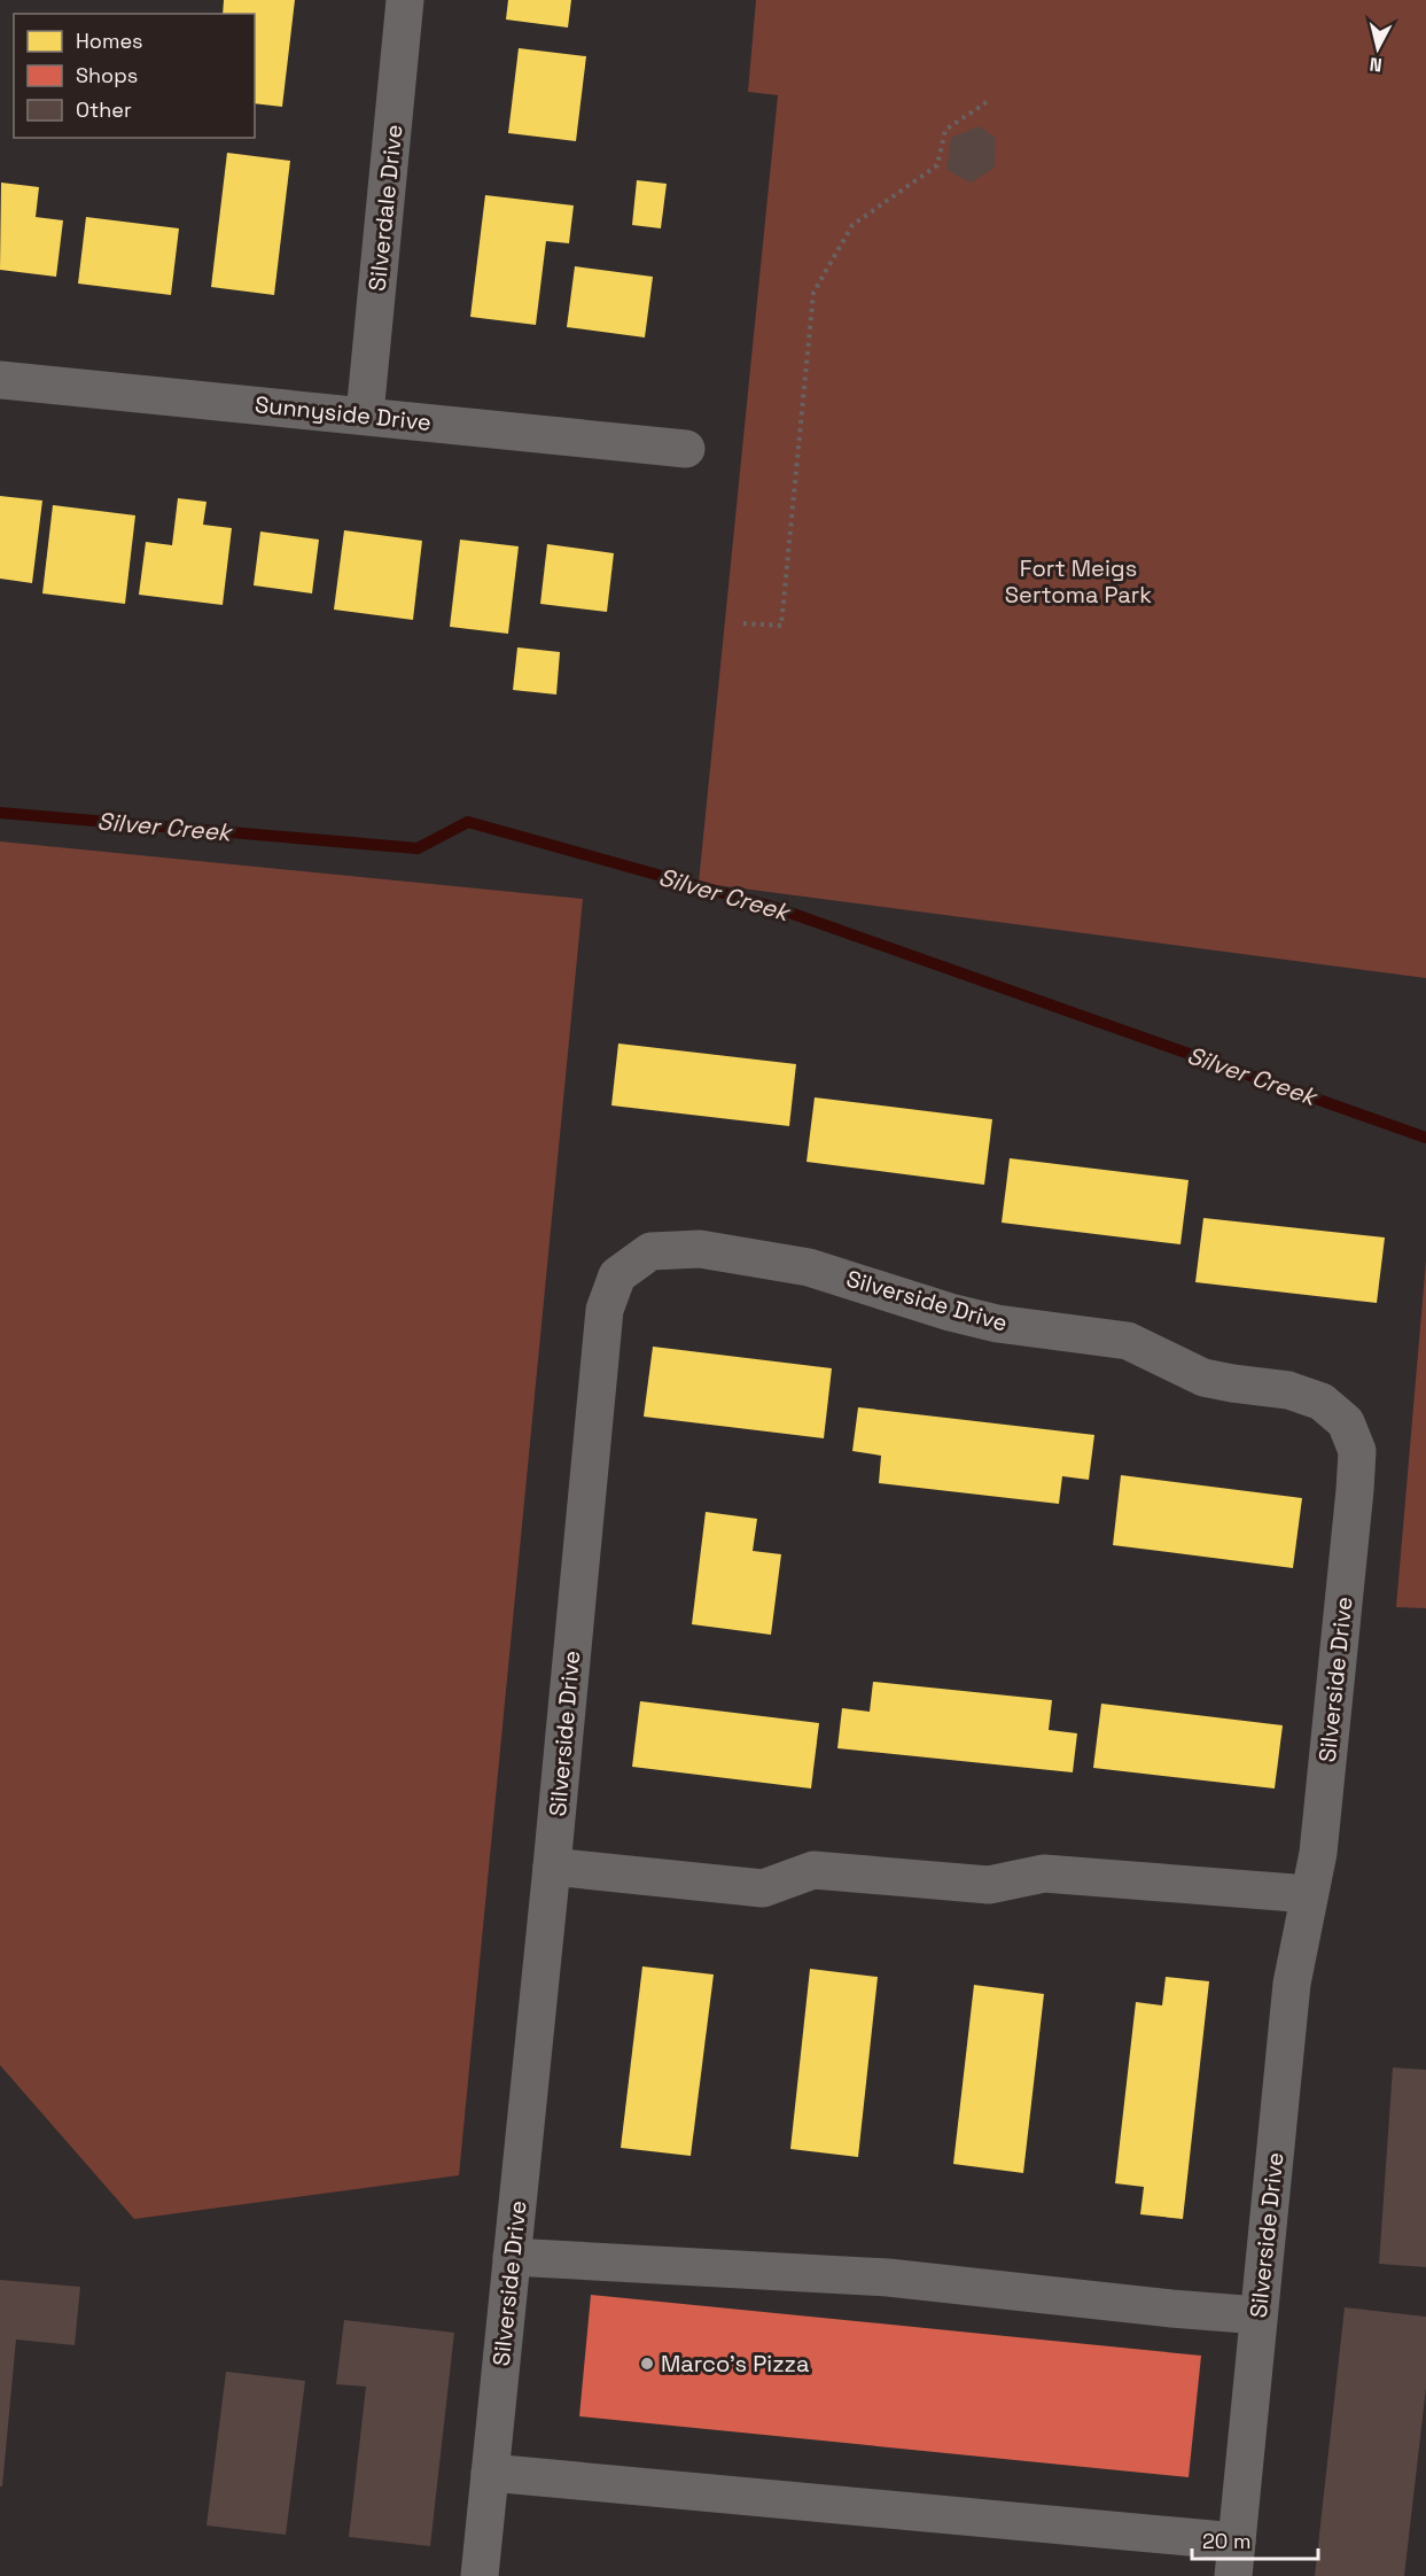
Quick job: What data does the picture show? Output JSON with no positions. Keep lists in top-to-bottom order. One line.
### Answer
{"streets":{"street":["Silverdale Drive","Sunnyside Drive","Silverside Drive"]},"crossings":[["Silverdale Drive","Sunnyside Drive"]],"water":["Silver Creek"],"parks":["Fort Meigs Sertoma Park"],"places":["Marco's Pizza"],"legend":["Homes","Shops","Other"],"scale_bar":"20 m","north":"bottom"}
